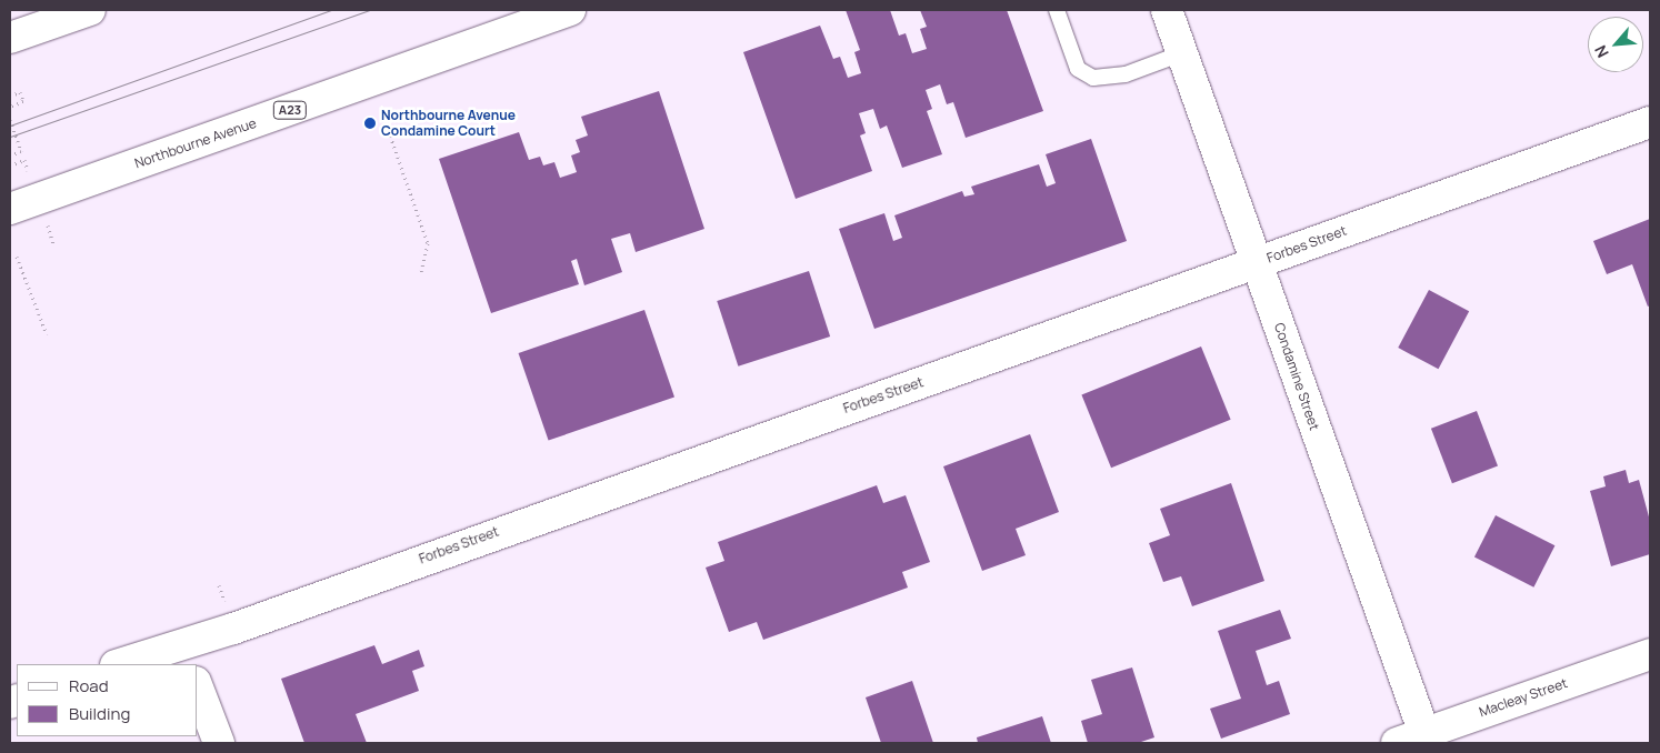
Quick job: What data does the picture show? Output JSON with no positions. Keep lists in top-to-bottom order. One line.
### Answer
{"streets":{"main road":["A23","Northbourne Avenue","Forbes Street","Condamine Street","Macleay Street"]},"crossings":[["Forbes Street","Condamine Street"],["Condamine Street","Macleay Street"]],"places":["Northbourne Avenue Condamine Court"],"legend":["Road","Building"],"north":"bottom left"}
